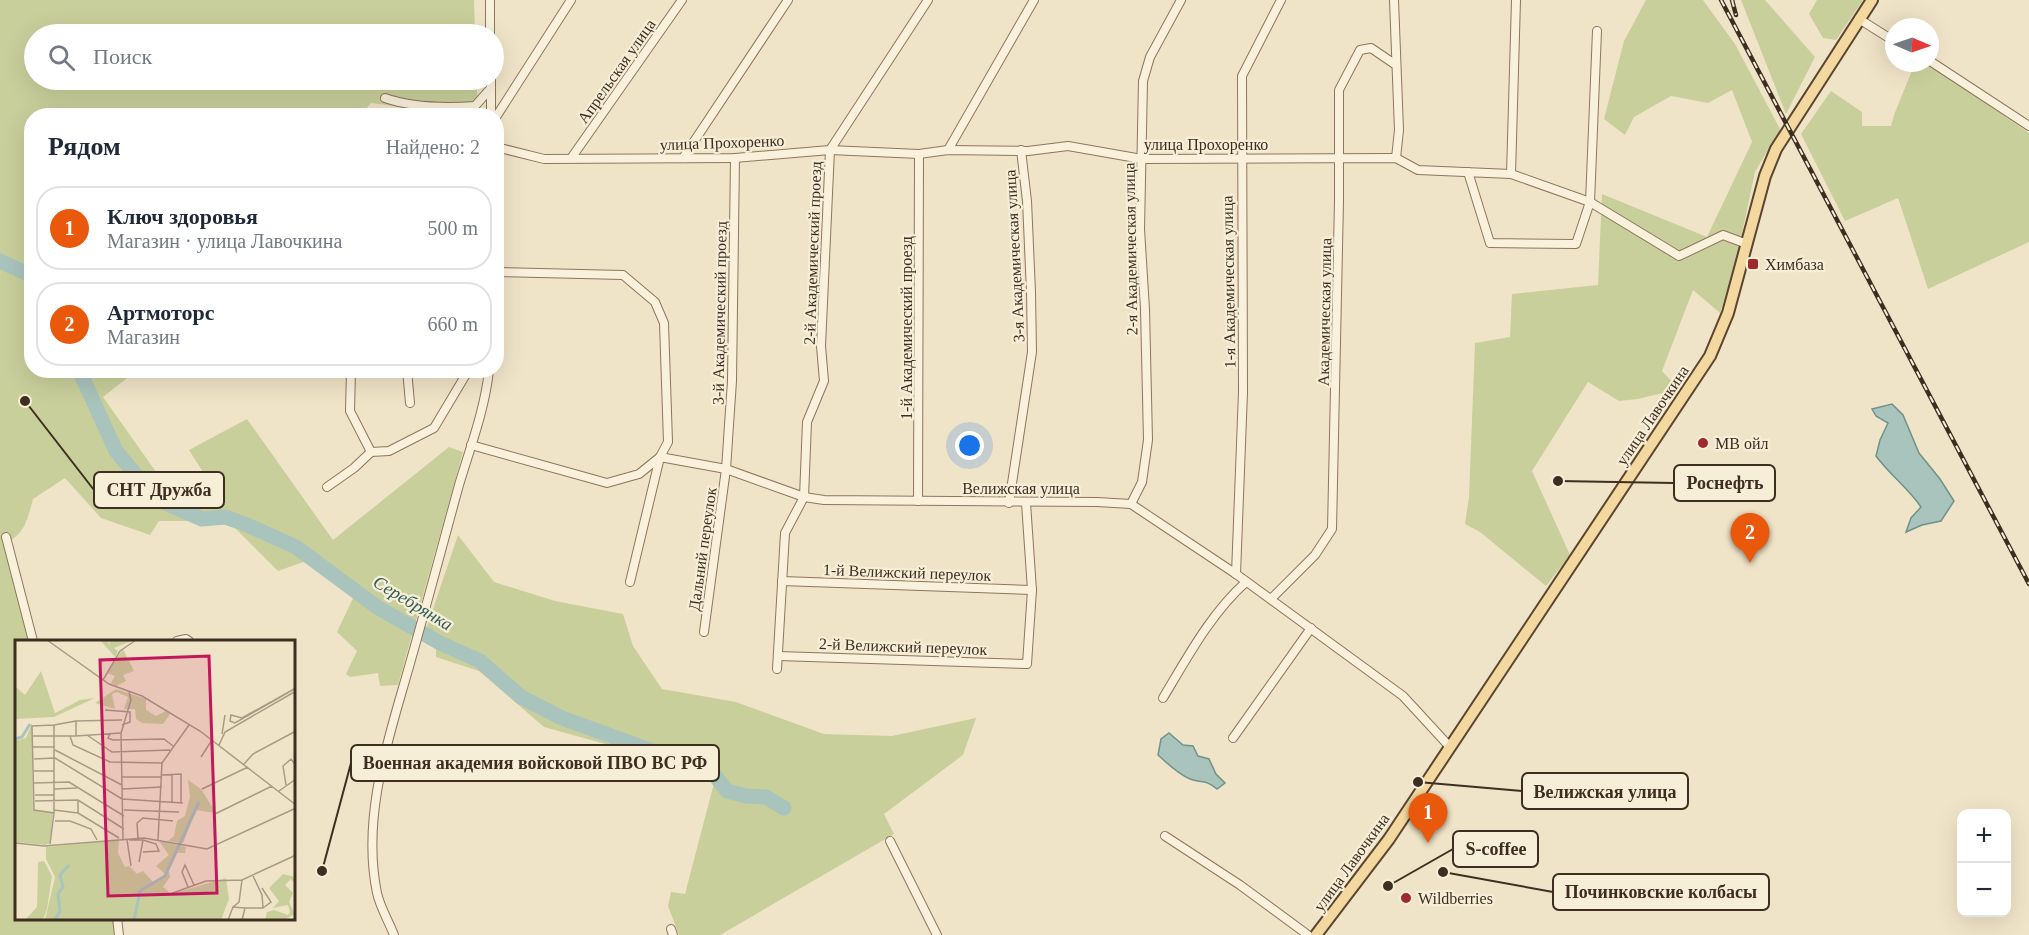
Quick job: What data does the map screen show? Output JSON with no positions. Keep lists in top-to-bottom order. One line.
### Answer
{"streets":{"main road":["улица Лавочкина"],"street":["Апрельская улица","улица Прохоренко","2-я Академическая улица","2-й Академический проезд","3-я Академическая улица","1-я Академическая улица","Академическая улица","3-й Академический проезд","1-й Академический проезд","Велижская улица","Дальний переулок","1-й Велижский переулок","2-й Велижский переулок"]},"crossings":[["Апрельская улица","улица Прохоренко"],["улица Прохоренко","2-я Академическая улица"],["улица Прохоренко","2-й Академический проезд"],["улица Прохоренко","3-я Академическая улица"],["улица Прохоренко","1-я Академическая улица"],["улица Прохоренко","Академическая улица"],["улица Прохоренко","3-й Академический проезд"],["улица Прохоренко","1-й Академический проезд"],["улица Прохоренко","улица Лавочкина"],["2-я Академическая улица","Велижская улица"],["2-й Академический проезд","Велижская улица"],["3-я Академическая улица","Велижская улица"],["3-й Академический проезд","Велижская улица"],["3-й Академический проезд","Дальний переулок"],["1-й Академический проезд","Велижская улица"],["Велижская улица","Дальний переулок"],["1-й Велижский переулок","2-й Велижский переулок"]],"water":["Серебрянка"],"places":{"transit":["Химбаза"],"other":["СНТ Дружба","МВ ойл","Роснефть","Велижская улица","Военная академия войсковой ПВО ВС РФ","Починковские колбасы","S-coffee","Wildberries"]},"north":"right","page":{"search":"Поиск","heading":["Рядом","Найдено: 2"],"list":[{"mark":"1","name":"Ключ здоровья","note":"Магазин · улица Лавочкина","value":"500 m"},{"mark":"2","name":"Артмоторс","note":"Магазин","value":"660 m"}],"pins":["2","1"],"map_buttons":["+","−"]}}
